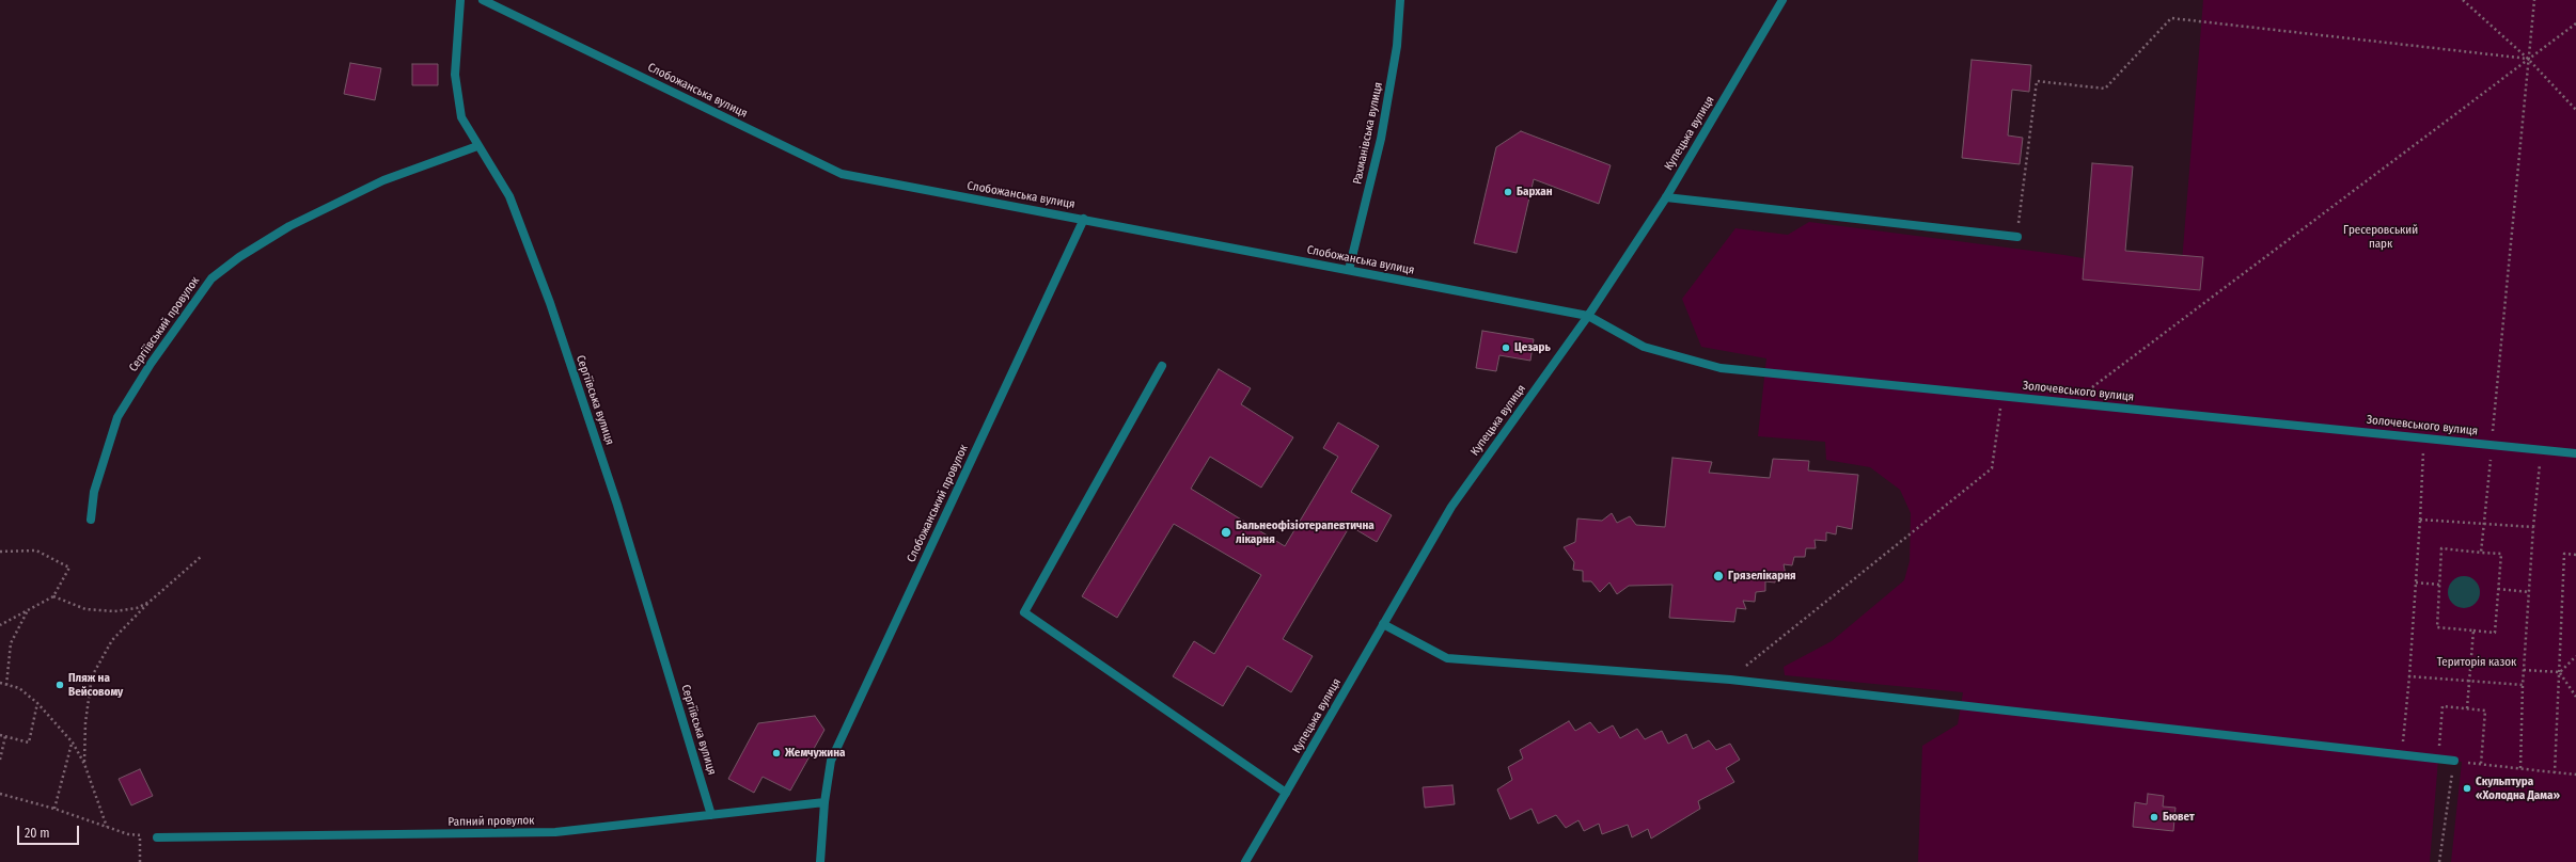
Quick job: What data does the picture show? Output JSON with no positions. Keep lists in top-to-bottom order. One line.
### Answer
{"streets":{"street":["Слобожанська вулиця","Рахманівська вулиця","Купецька вулиця","Сергіївський провулок","Золочевського вулиця","Сергіївська вулиця","Слобожанський провулок","Рапний провулок"]},"crossings":[["Слобожанська вулиця","Рахманівська вулиця"],["Слобожанська вулиця","Купецька вулиця"],["Слобожанська вулиця","Золочевського вулиця"],["Слобожанська вулиця","Слобожанський провулок"],["Купецька вулиця","Золочевського вулиця"],["Сергіївський провулок","Сергіївська вулиця"],["Сергіївська вулиця","Рапний провулок"],["Слобожанський провулок","Рапний провулок"]],"parks":["Гресеровський парк","Територія казок"],"places":["Бархан","Цезарь","Бальнеофізіотерапевтична лікарня","Грязелікарня","Пляж на Вейсовому","Жемчужина","Скульптура «Холодна Дама»","Бювет"],"scale_bar":"20 m"}
